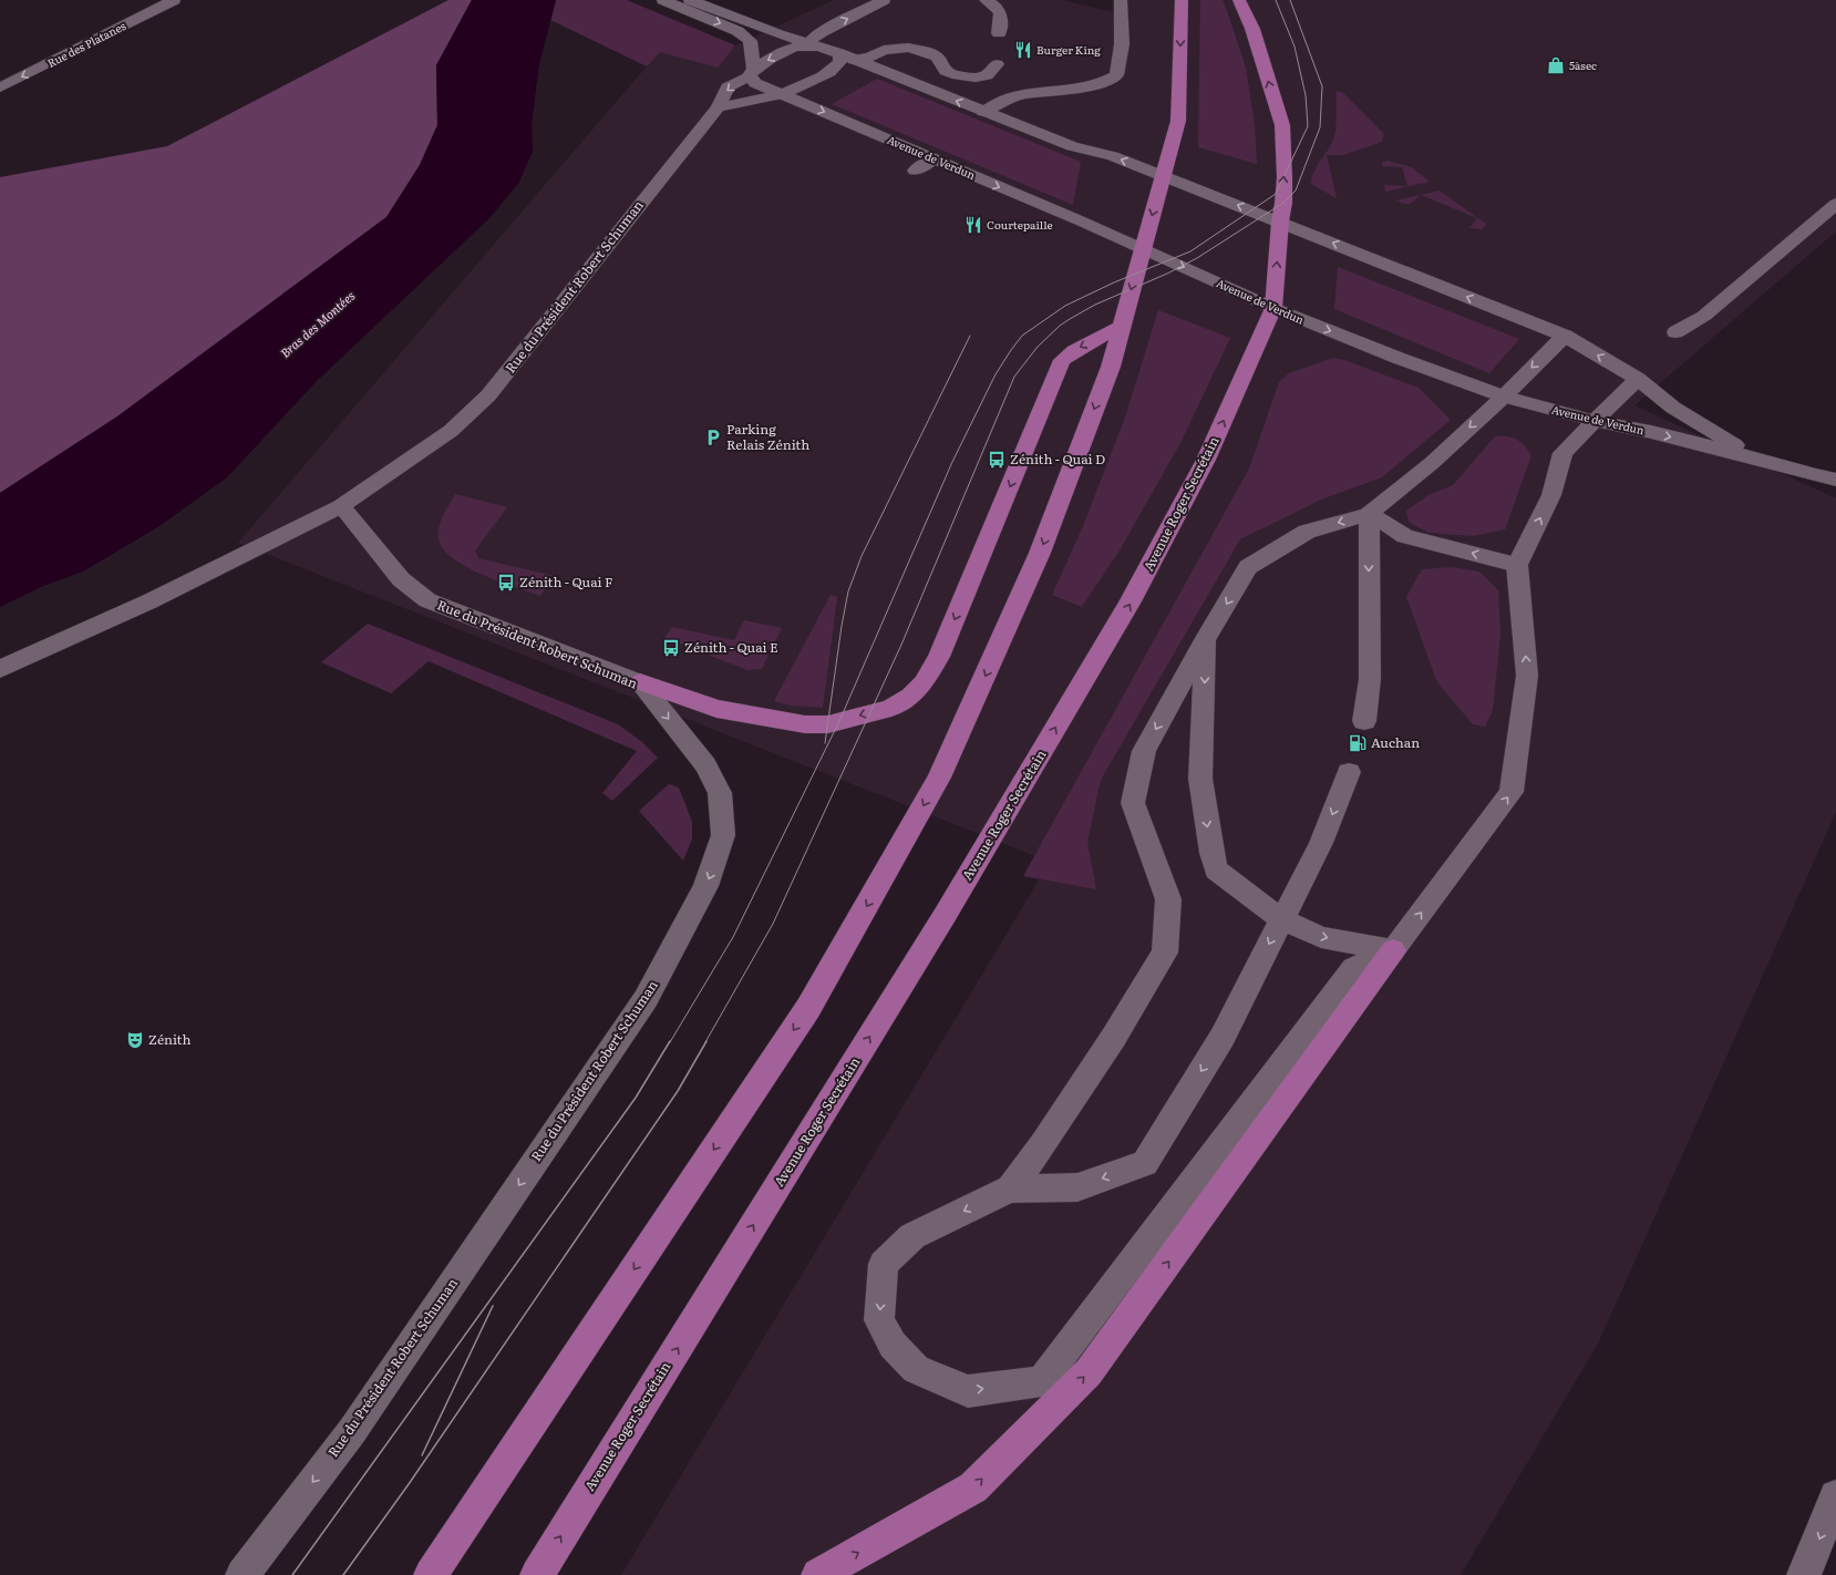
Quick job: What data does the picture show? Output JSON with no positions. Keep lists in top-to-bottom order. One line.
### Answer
{"streets":{"main road":["Avenue Roger Secrétain"],"street":["Rue des Platanes","Avenue de Verdun","Rue du Président Robert Schuman"]},"crossings":[["Avenue de Verdun","Rue du Président Robert Schuman"],["Avenue de Verdun","Avenue Roger Secrétain"]],"one_way":["Rue des Platanes","Rue du Président Robert Schuman"],"water":["Bras des Montées"],"places":{"restaurant":["Burger King","Courtepaille"],"shop":["5àsec"],"parking":["Parking Relais Zénith"],"bus stop":["Zénith - Quai D","Zénith - Quai F","Zénith - Quai E"],"fuel station":["Auchan"],"theatre":["Zénith"]}}
